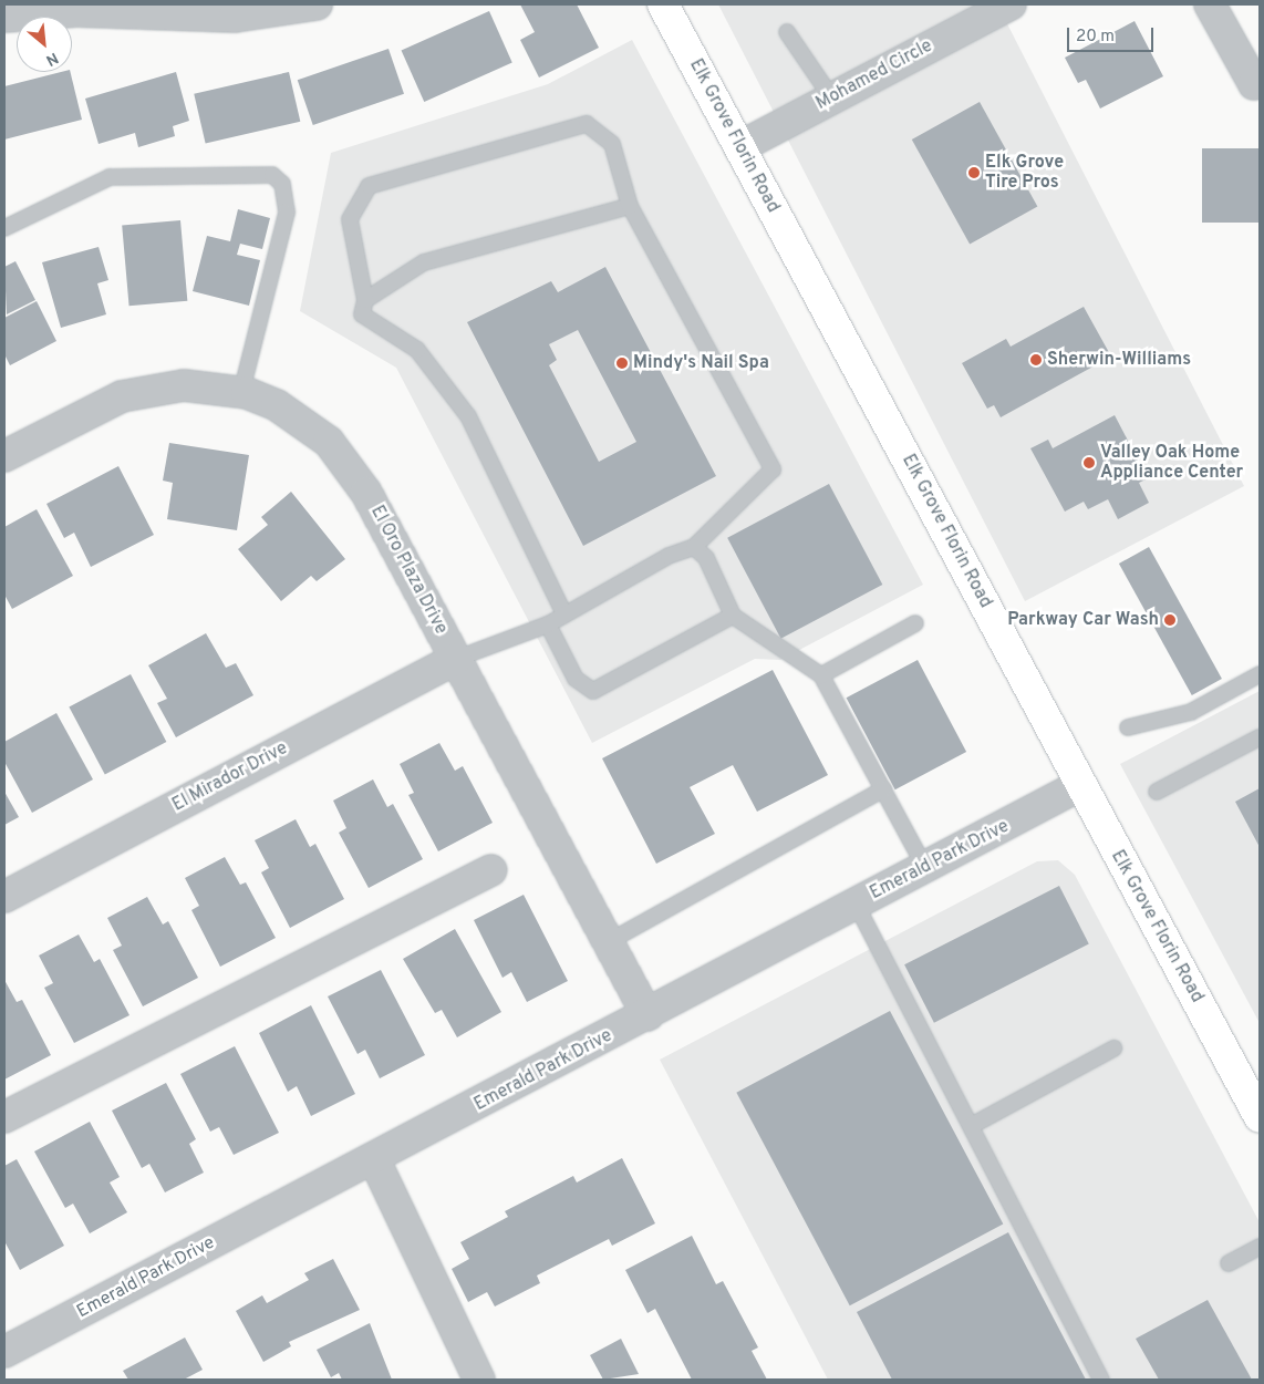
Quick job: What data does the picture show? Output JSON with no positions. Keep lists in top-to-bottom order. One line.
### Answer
{"streets":{"main road":["Elk Grove Florin Road"],"street":["Mohamed Circle","El Oro Plaza Drive","El Mirador Drive","Emerald Park Drive"]},"crossings":[["Mohamed Circle","Elk Grove Florin Road"],["Elk Grove Florin Road","Emerald Park Drive"],["El Oro Plaza Drive","El Mirador Drive"],["El Oro Plaza Drive","Emerald Park Drive"]],"places":["Elk Grove Tire Pros","Sherwin-Williams","Mindy's Nail Spa","Valley Oak Home Appliance Center","Parkway Car Wash"],"scale_bar":"20 m","north":"bottom right"}
